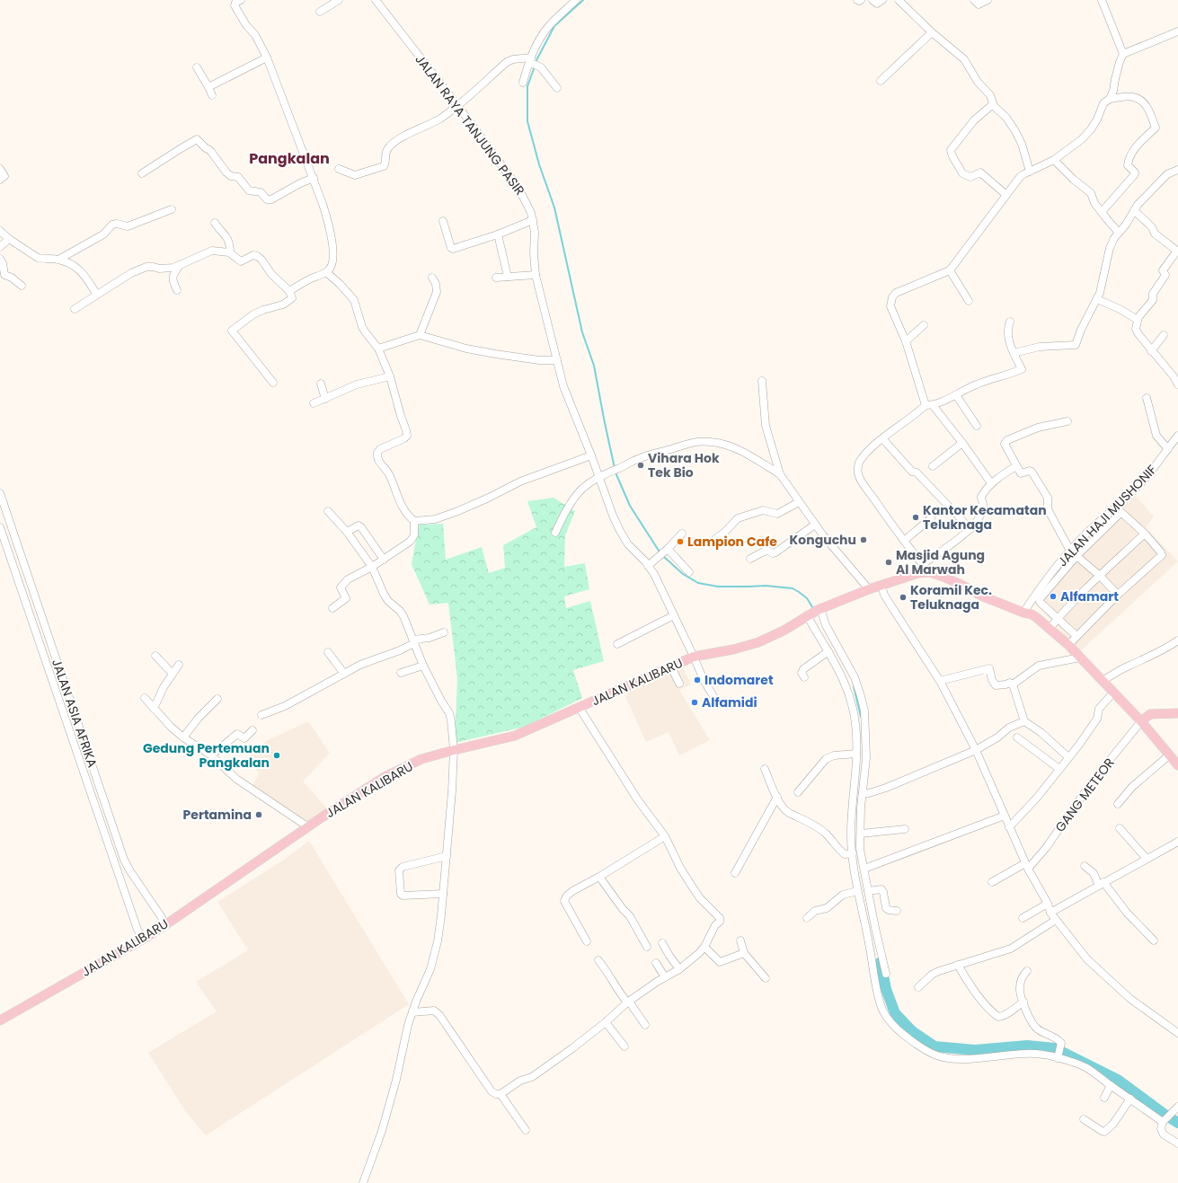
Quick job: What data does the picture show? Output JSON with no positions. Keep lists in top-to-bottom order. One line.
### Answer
{"streets":{"main road":["JALAN KALIBARU"],"street":["JALAN RAYA TANJUNG PASIR","JALAN HAJI MUSHONIF","JALAN ASIA AFRIKA","GANG METEOR"]},"crossings":[["JALAN RAYA TANJUNG PASIR","JALAN KALIBARU"],["JALAN KALIBARU","JALAN ASIA AFRIKA"]],"districts":["Pangkalan"],"places":["Vihara Hok Tek Bio","Kantor Kecamatan Teluknaga","Konguchu","Lampion Cafe","Masjid Agung Al Marwah","Alfamart","Koramil Kec. Teluknaga","Indomaret","Alfamidi","Gedung Pertemuan Pangkalan","Pertamina"]}
